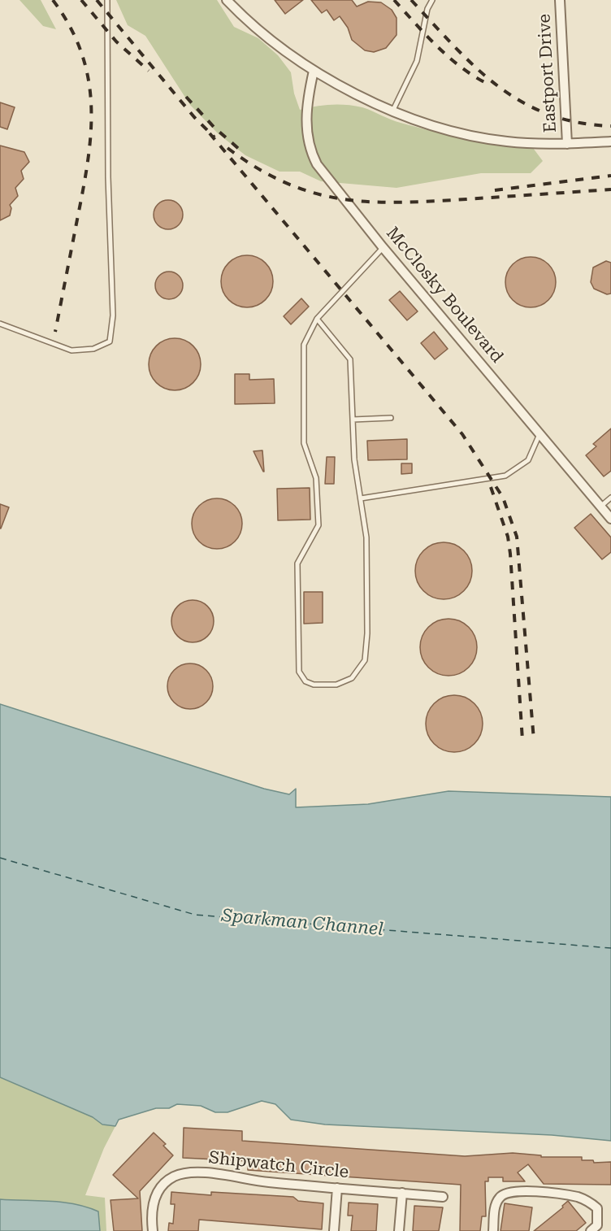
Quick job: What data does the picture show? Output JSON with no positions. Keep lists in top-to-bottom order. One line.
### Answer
{"streets":{"street":["Eastport Drive","McClosky Boulevard","Shipwatch Circle"]},"water":["Sparkman Channel"]}
